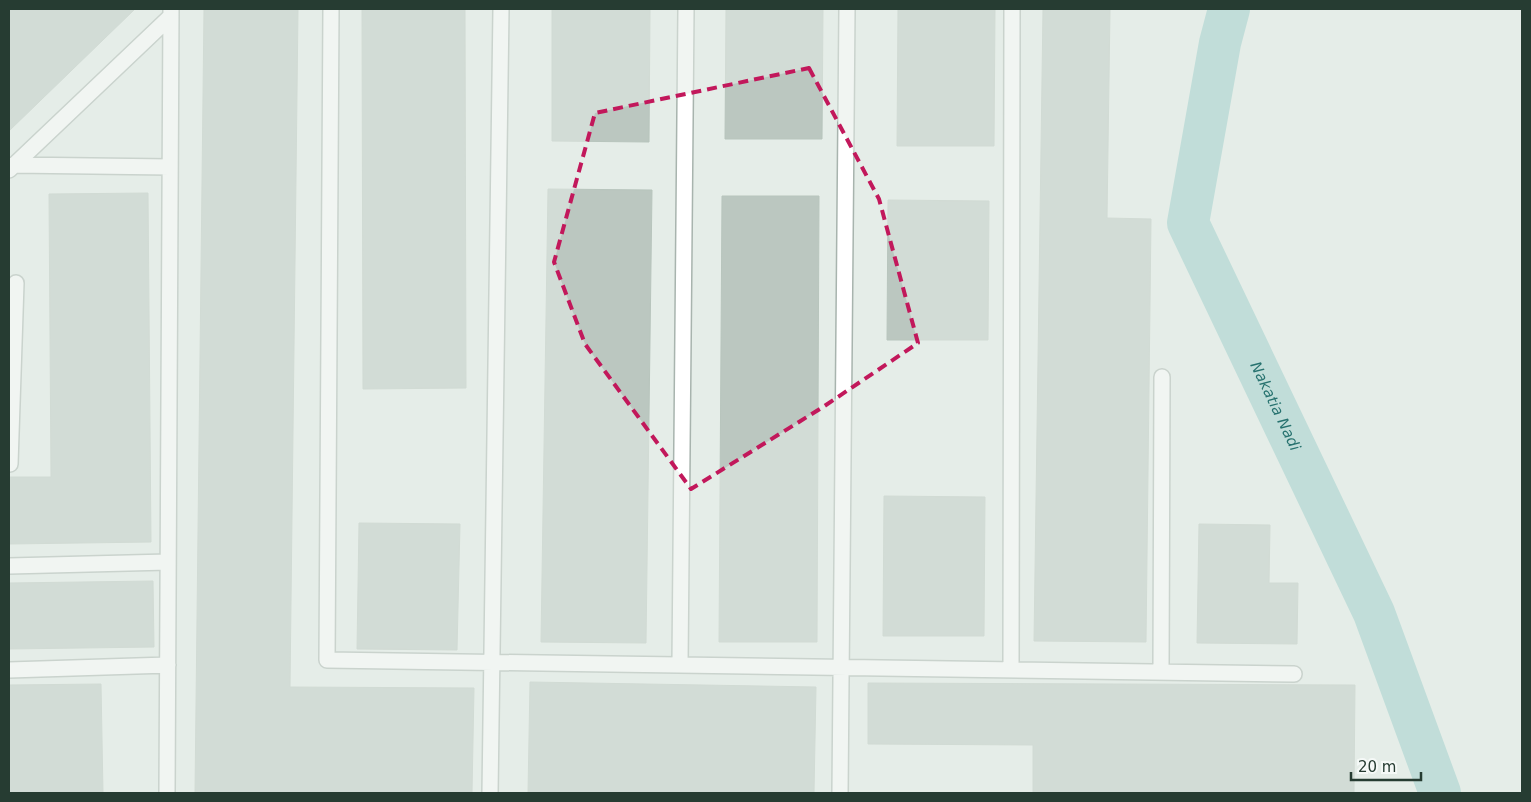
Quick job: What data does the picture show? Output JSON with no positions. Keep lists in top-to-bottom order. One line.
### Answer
{"water":["Nakatia Nadi"],"scale_bar":"20 m"}
